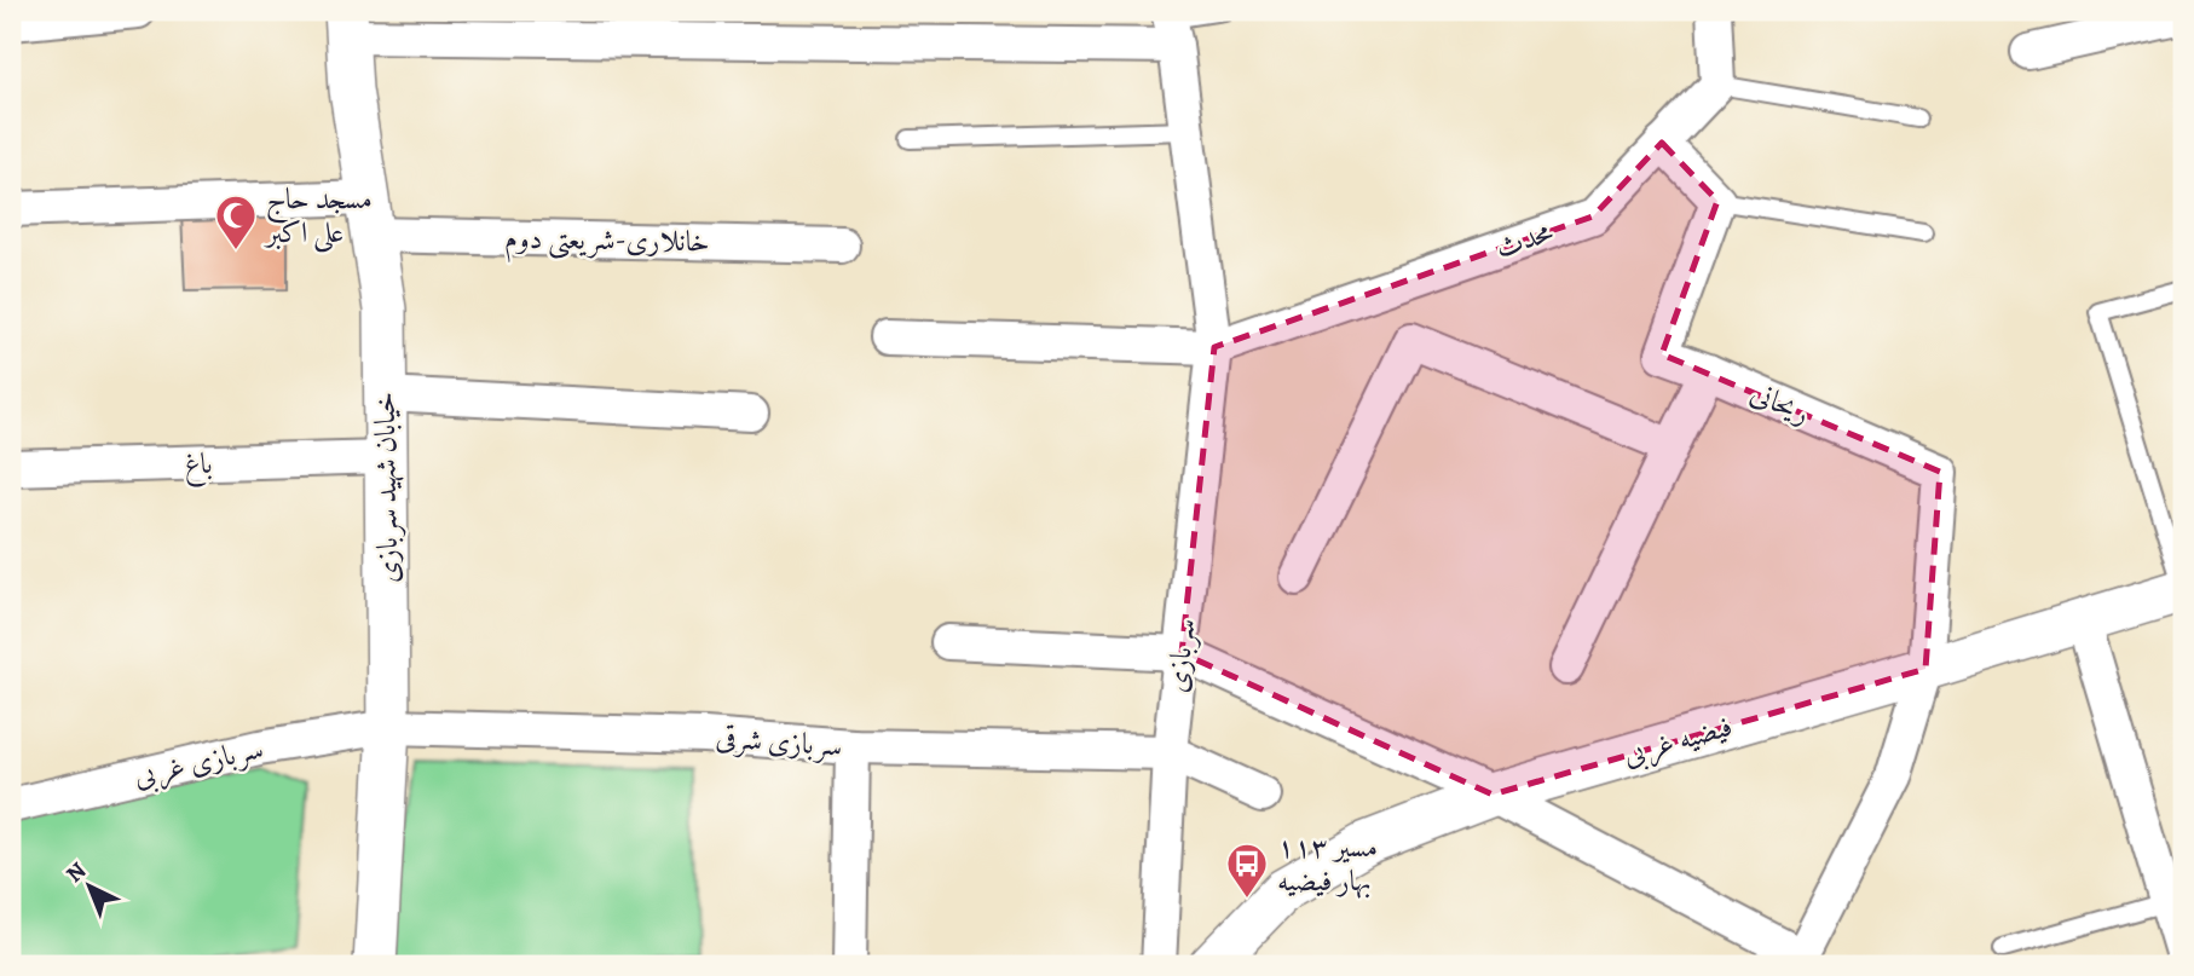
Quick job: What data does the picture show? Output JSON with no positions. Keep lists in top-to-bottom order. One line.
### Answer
{"streets":{"street":["خانلاری-شریعتی دوم","محدث","ریحانی","باغ","خیابان شهید سربازی","سربازی","فیضیه غربی","سربازی شرقی","سربازی غربی"]},"crossings":[["خانلاری-شریعتی دوم","خیابان شهید سربازی"],["محدث","سربازی"],["ریحانی","فیضیه غربی"],["باغ","خیابان شهید سربازی"],["خیابان شهید سربازی","سربازی شرقی"],["خیابان شهید سربازی","سربازی غربی"],["سربازی","سربازی شرقی"],["سربازی شرقی","سربازی غربی"]],"places":{"mosque":["مسجد حاج علی اکبر"],"bus stop":["مسیر ۱۱۳ بهار فیضیه"]},"north":"top left"}
